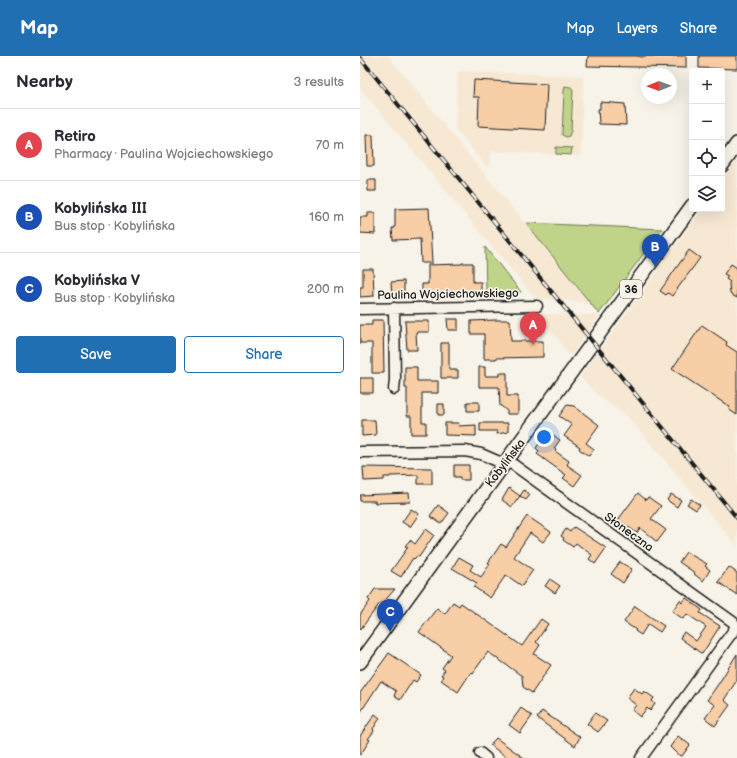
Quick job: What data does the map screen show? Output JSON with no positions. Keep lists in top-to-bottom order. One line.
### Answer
{"streets":{"main road":["36","Kobylińska"],"street":["Paulina Wojciechowskiego","Słoneczna"]},"crossings":[["Kobylińska","Słoneczna"]],"north":"left","page":{"header":"Map","nav":["Map","Layers","Share"],"heading":["Nearby","3 results"],"map_buttons":["+","−"],"list":[{"mark":"A","name":"Retiro","note":"Pharmacy · Paulina Wojciechowskiego","value":"70 m"},{"mark":"B","name":"Kobylińska III","note":"Bus stop · Kobylińska","value":"160 m"},{"mark":"C","name":"Kobylińska V","note":"Bus stop · Kobylińska","value":"200 m"}],"pins":["B","A","C"],"buttons":["Save","Share"]}}
